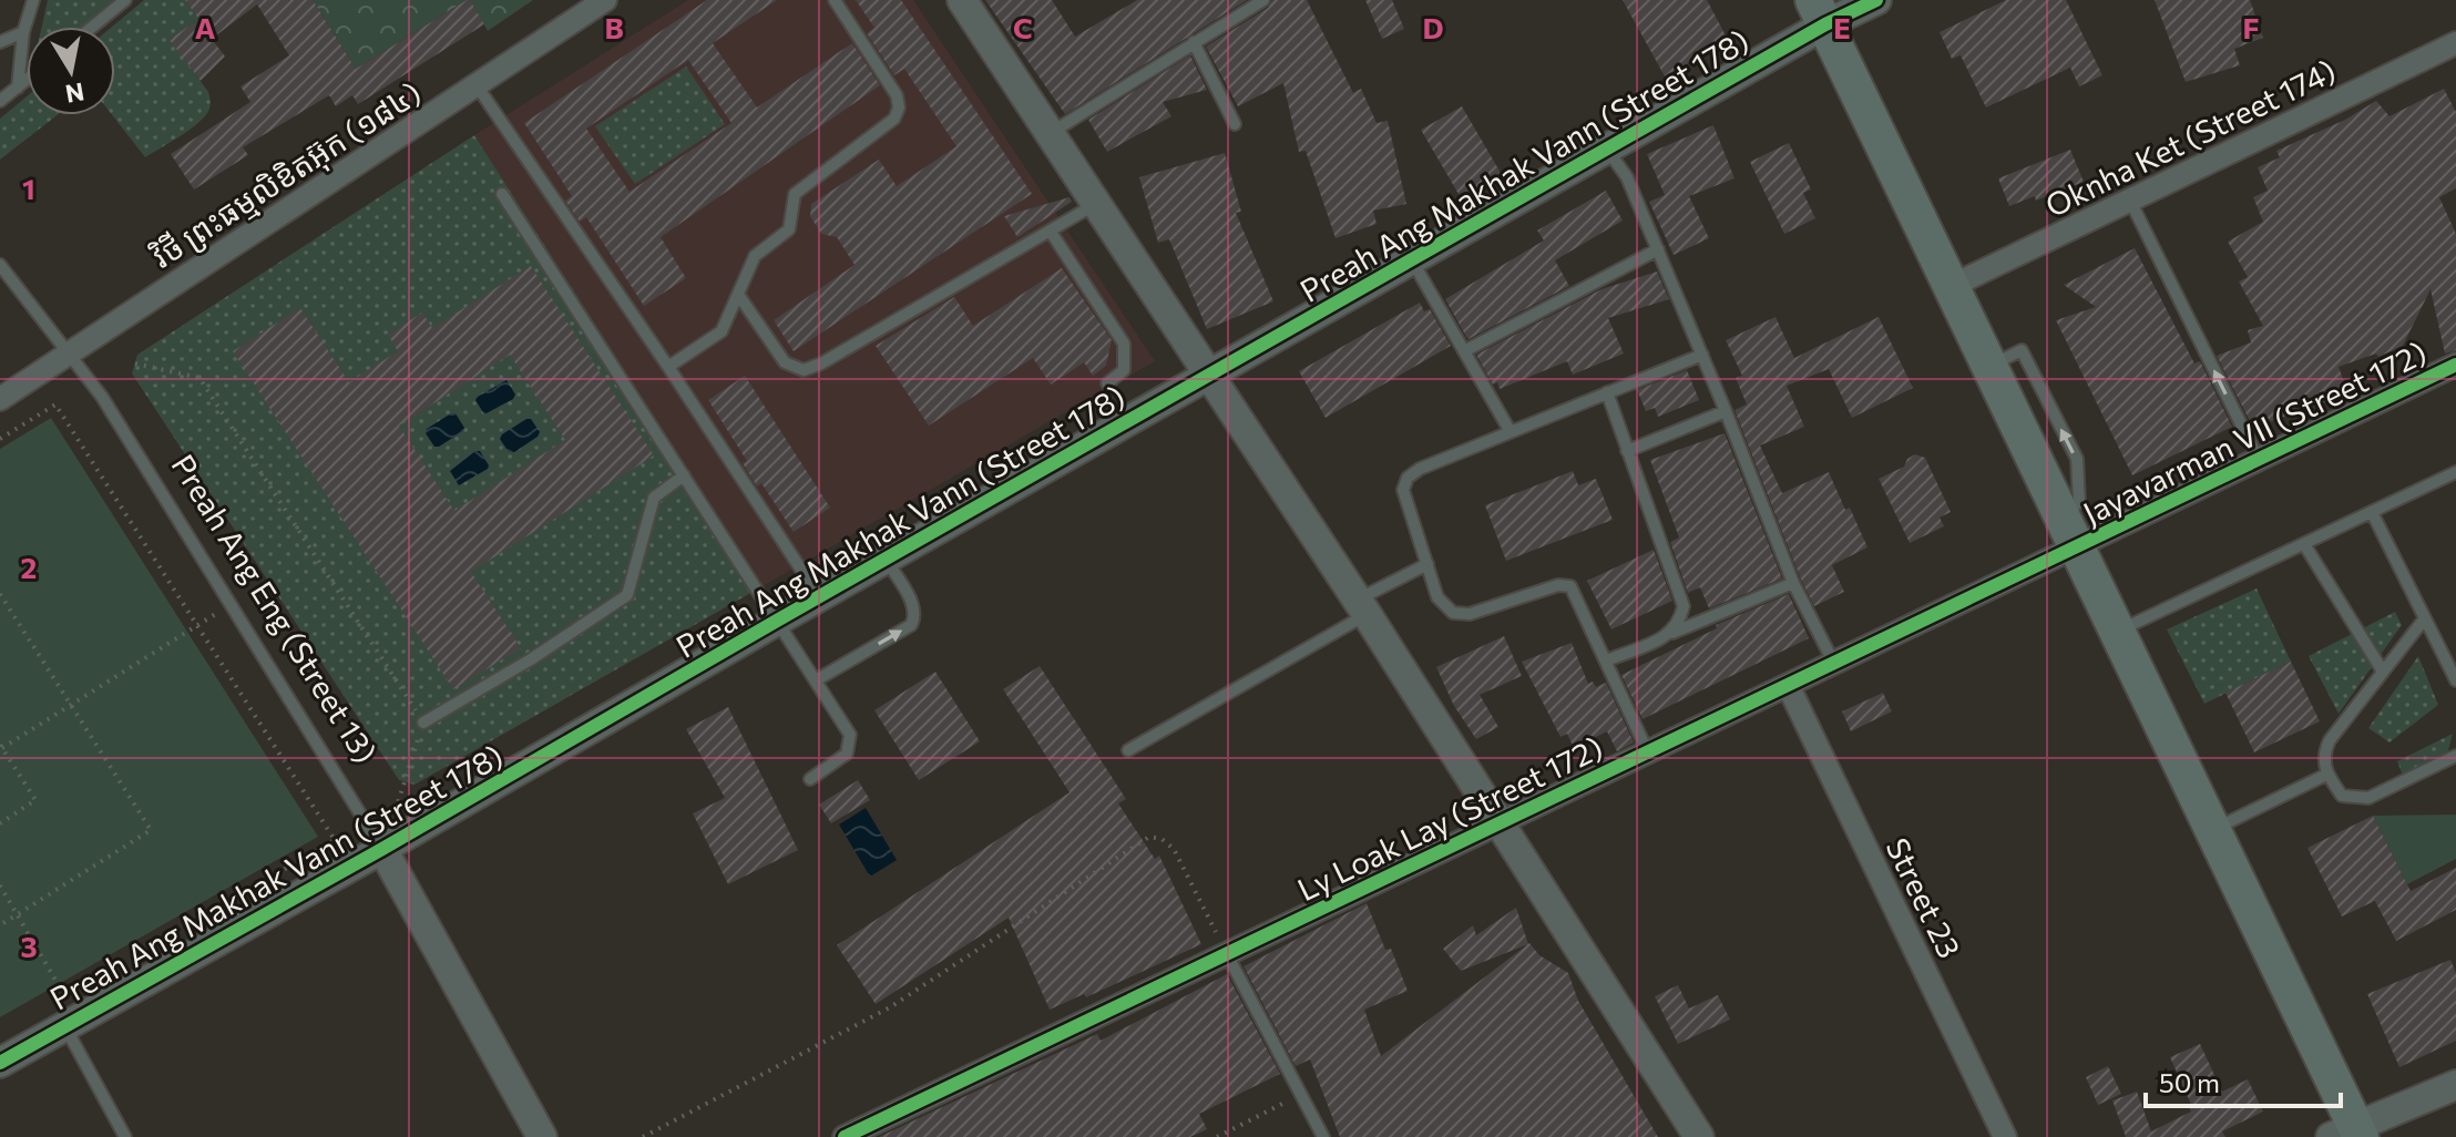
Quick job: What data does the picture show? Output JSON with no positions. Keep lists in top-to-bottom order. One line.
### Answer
{"streets":{"street":["Oknha Ket (Street 174)","Preah Ang Makhak Vann (Street 178)","វិថី ព្រះធម្មលិខិតអ៊ុក (១៨៤)","Jayavarman VII (Street 172)","Preah Ang Eng (Street 13)","Ly Loak Lay (Street 172)","Street 23"]},"crossings":[["Preah Ang Makhak Vann (Street 178)","Preah Ang Eng (Street 13)"],["វិថី ព្រះធម្មលិខិតអ៊ុក (១៨៤)","Preah Ang Eng (Street 13)"],["Jayavarman VII (Street 172)","Ly Loak Lay (Street 172)"],["Ly Loak Lay (Street 172)","Street 23"]],"scale_bar":"50 m","north":"bottom","grid":{"columns":["A","B","C","D","E","F"],"rows":["1","2","3"]}}
